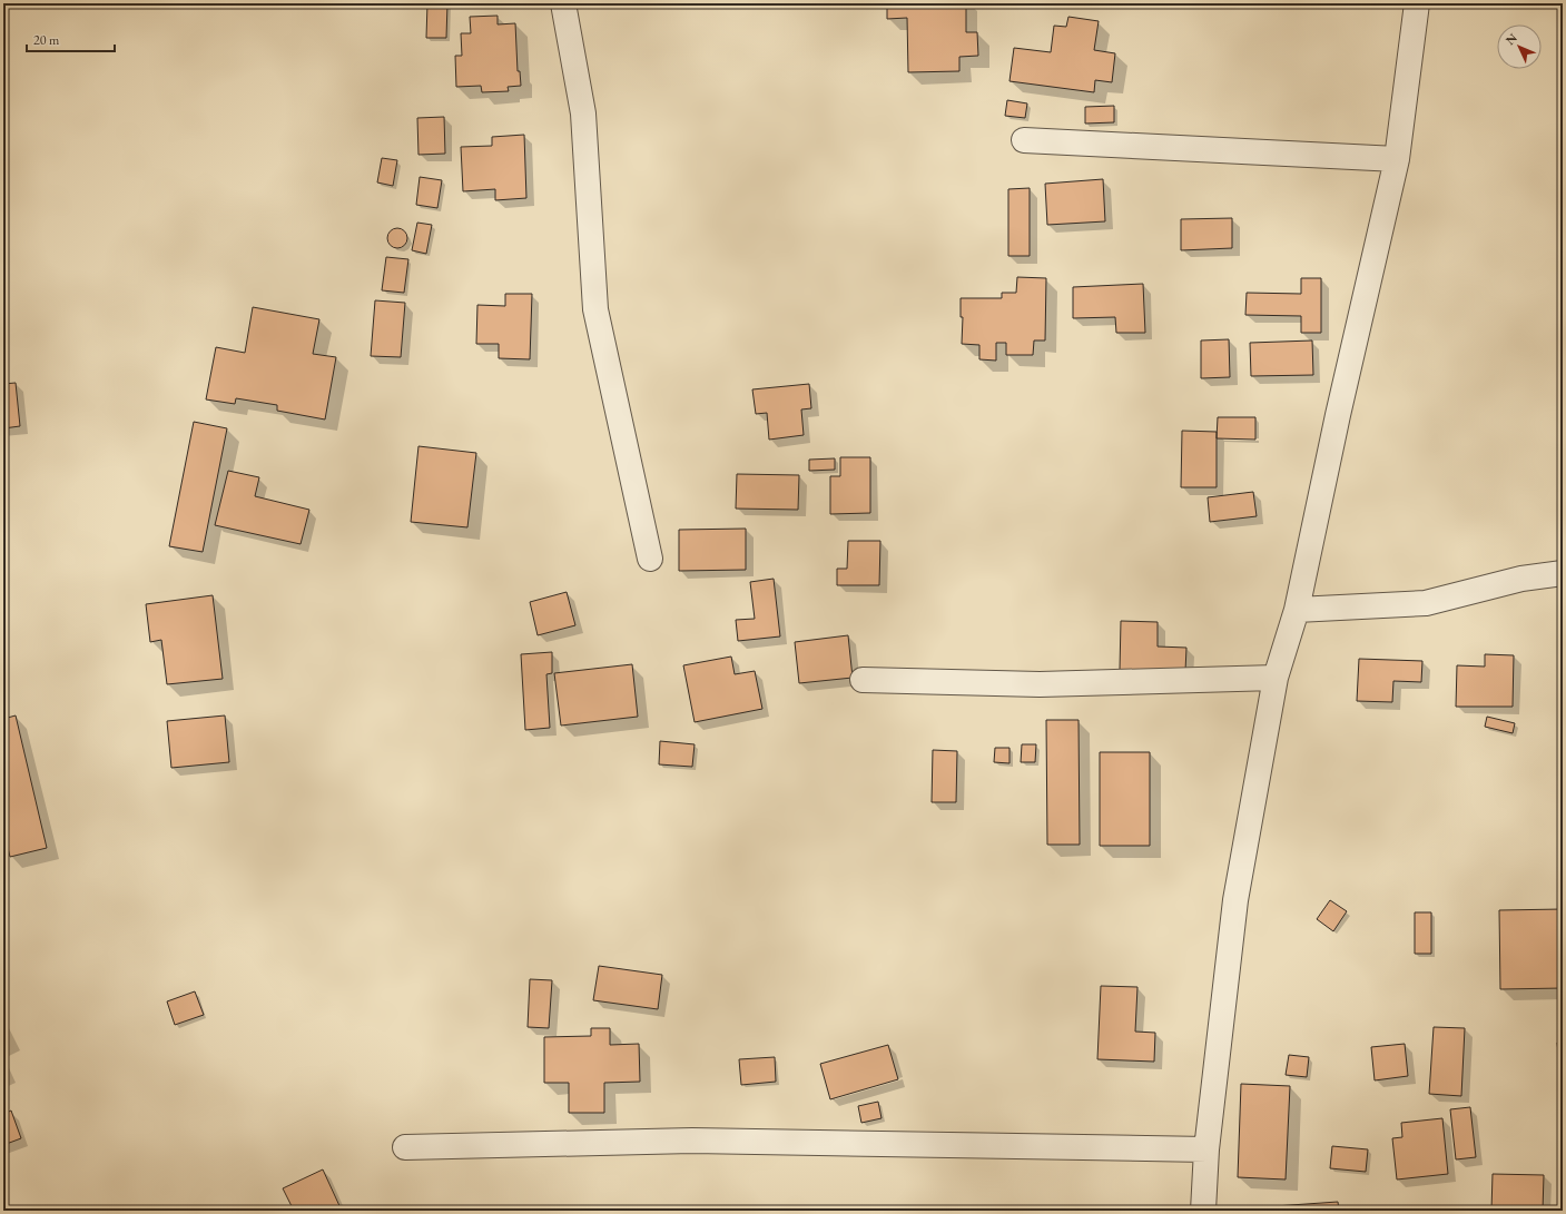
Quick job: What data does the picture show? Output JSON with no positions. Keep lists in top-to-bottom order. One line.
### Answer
{"scale_bar":"20 m","north":"top left"}
